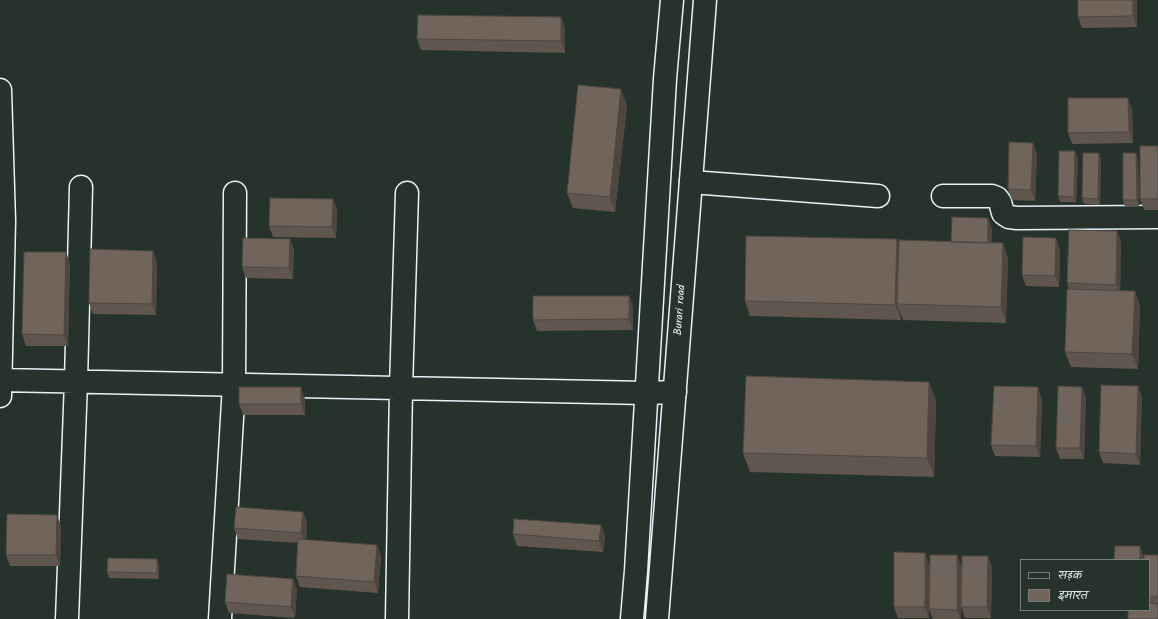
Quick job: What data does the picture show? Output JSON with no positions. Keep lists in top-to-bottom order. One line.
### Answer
{"streets":{"street":["Burari road"]},"legend":["सड़क","इमारत"]}
